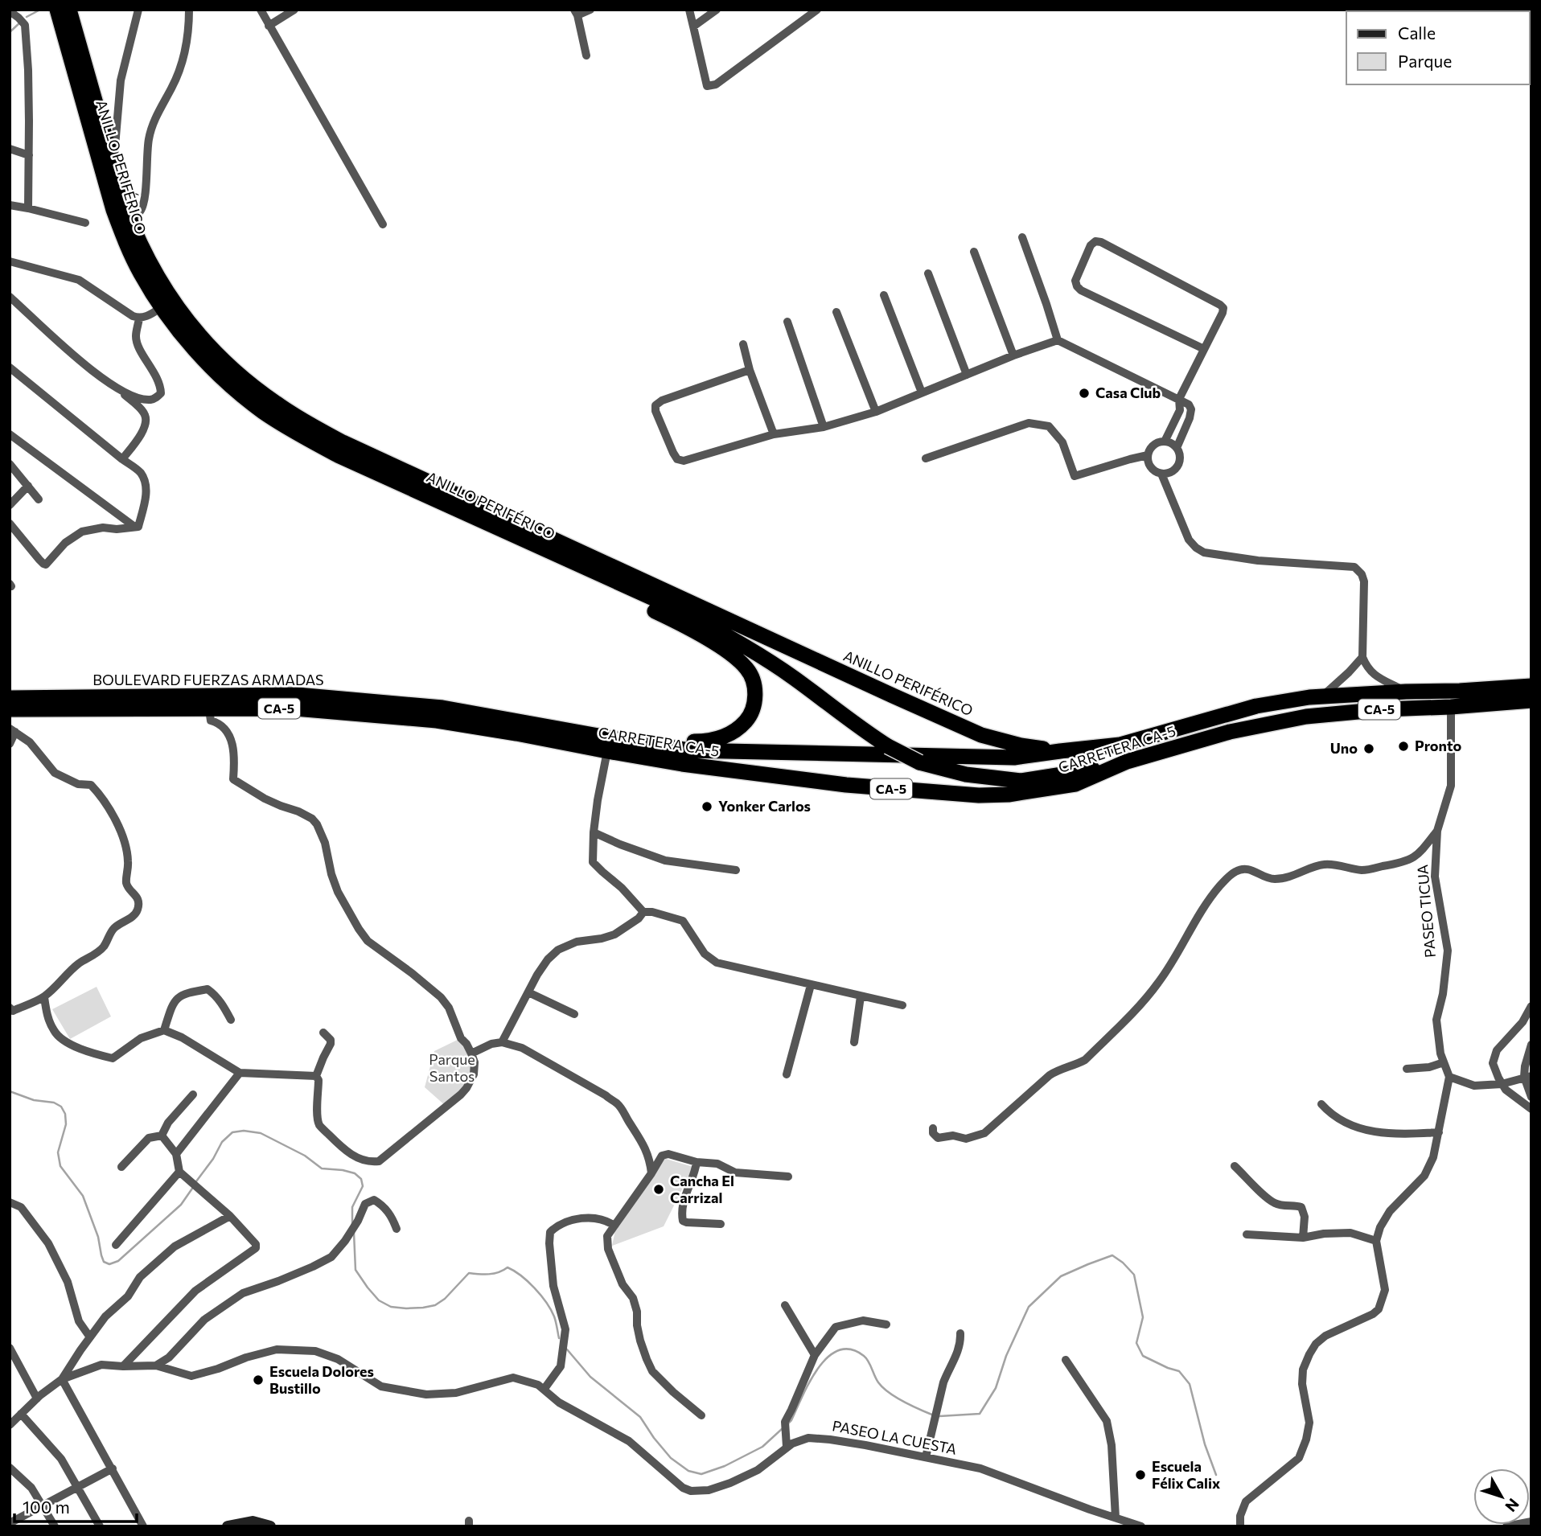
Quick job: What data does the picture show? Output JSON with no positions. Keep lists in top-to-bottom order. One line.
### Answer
{"streets":{"highway":["ANILLO PERIFÉRICO","BOULEVARD FUERZAS ARMADAS","CA-5","CARRETERA CA-5"],"street":["PASEO TICUA","PASEO LA CUESTA"]},"crossings":[["ANILLO PERIFÉRICO","CARRETERA CA-5"],["BOULEVARD FUERZAS ARMADAS","CARRETERA CA-5"],["CARRETERA CA-5","PASEO TICUA"]],"parks":["Parque Santos"],"places":["Casa Club","Pronto","Uno","Yonker Carlos","Cancha El Carrizal","Escuela Dolores Bustillo","Escuela Félix Calix"],"legend":["Calle","Parque"],"scale_bar":"100 m","north":"bottom right"}
